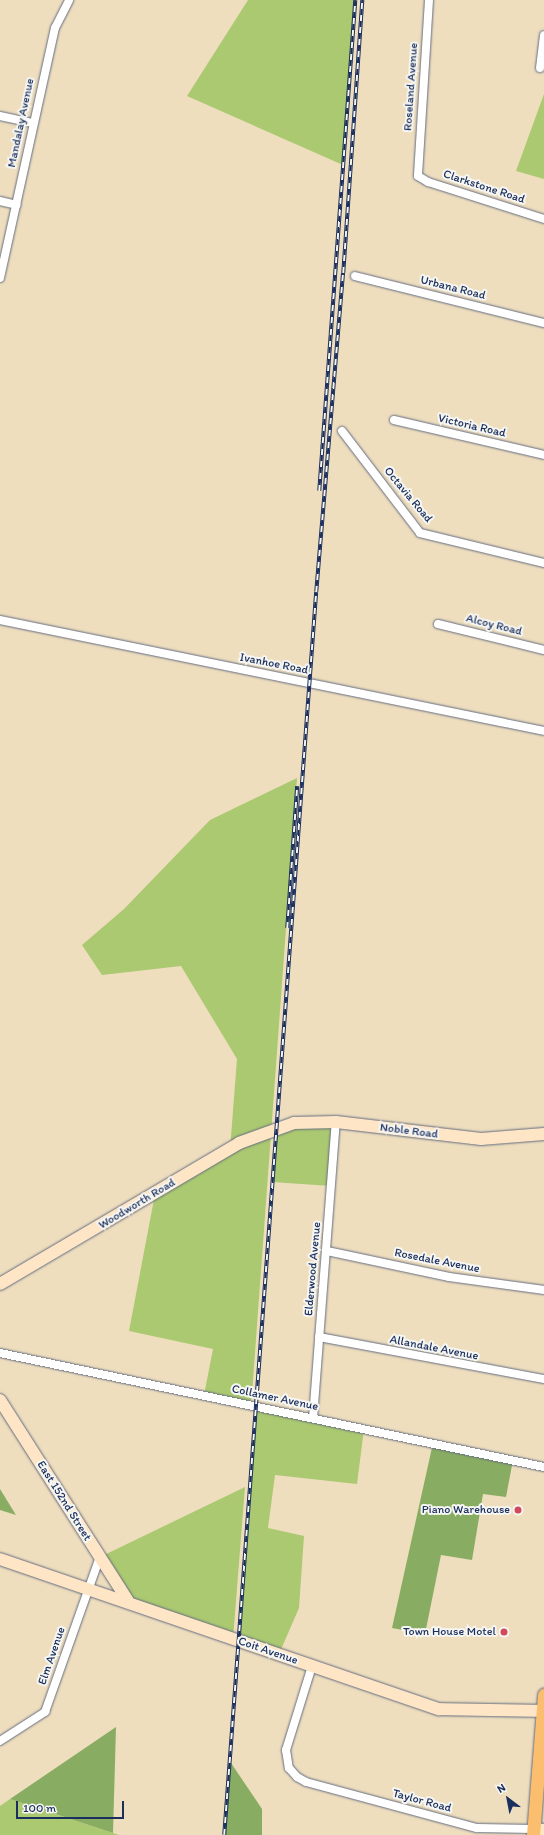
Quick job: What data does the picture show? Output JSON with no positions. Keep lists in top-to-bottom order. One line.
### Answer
{"streets":{"street":["Roseland Avenue","Mandalay Avenue","Clarkstone Road","Urbana Road","Victoria Road","Octavia Road","Alcoy Road","Ivanhoe Road","Noble Road","Woodworth Road","Rosedale Avenue","Elderwood Avenue","Allandale Avenue","Collamer Avenue","East 152nd Street","Coit Avenue","Elm Avenue","Taylor Road"]},"crossings":[["Roseland Avenue","Clarkstone Road"],["Noble Road","Woodworth Road"],["Noble Road","Elderwood Avenue"],["Rosedale Avenue","Elderwood Avenue"],["Elderwood Avenue","Allandale Avenue"],["Elderwood Avenue","Collamer Avenue"],["East 152nd Street","Coit Avenue"],["East 152nd Street","Elm Avenue"],["Coit Avenue","Elm Avenue"],["Coit Avenue","Taylor Road"]],"places":["Piano Warehouse","Town House Motel"],"scale_bar":"100 m","north":"top left"}
